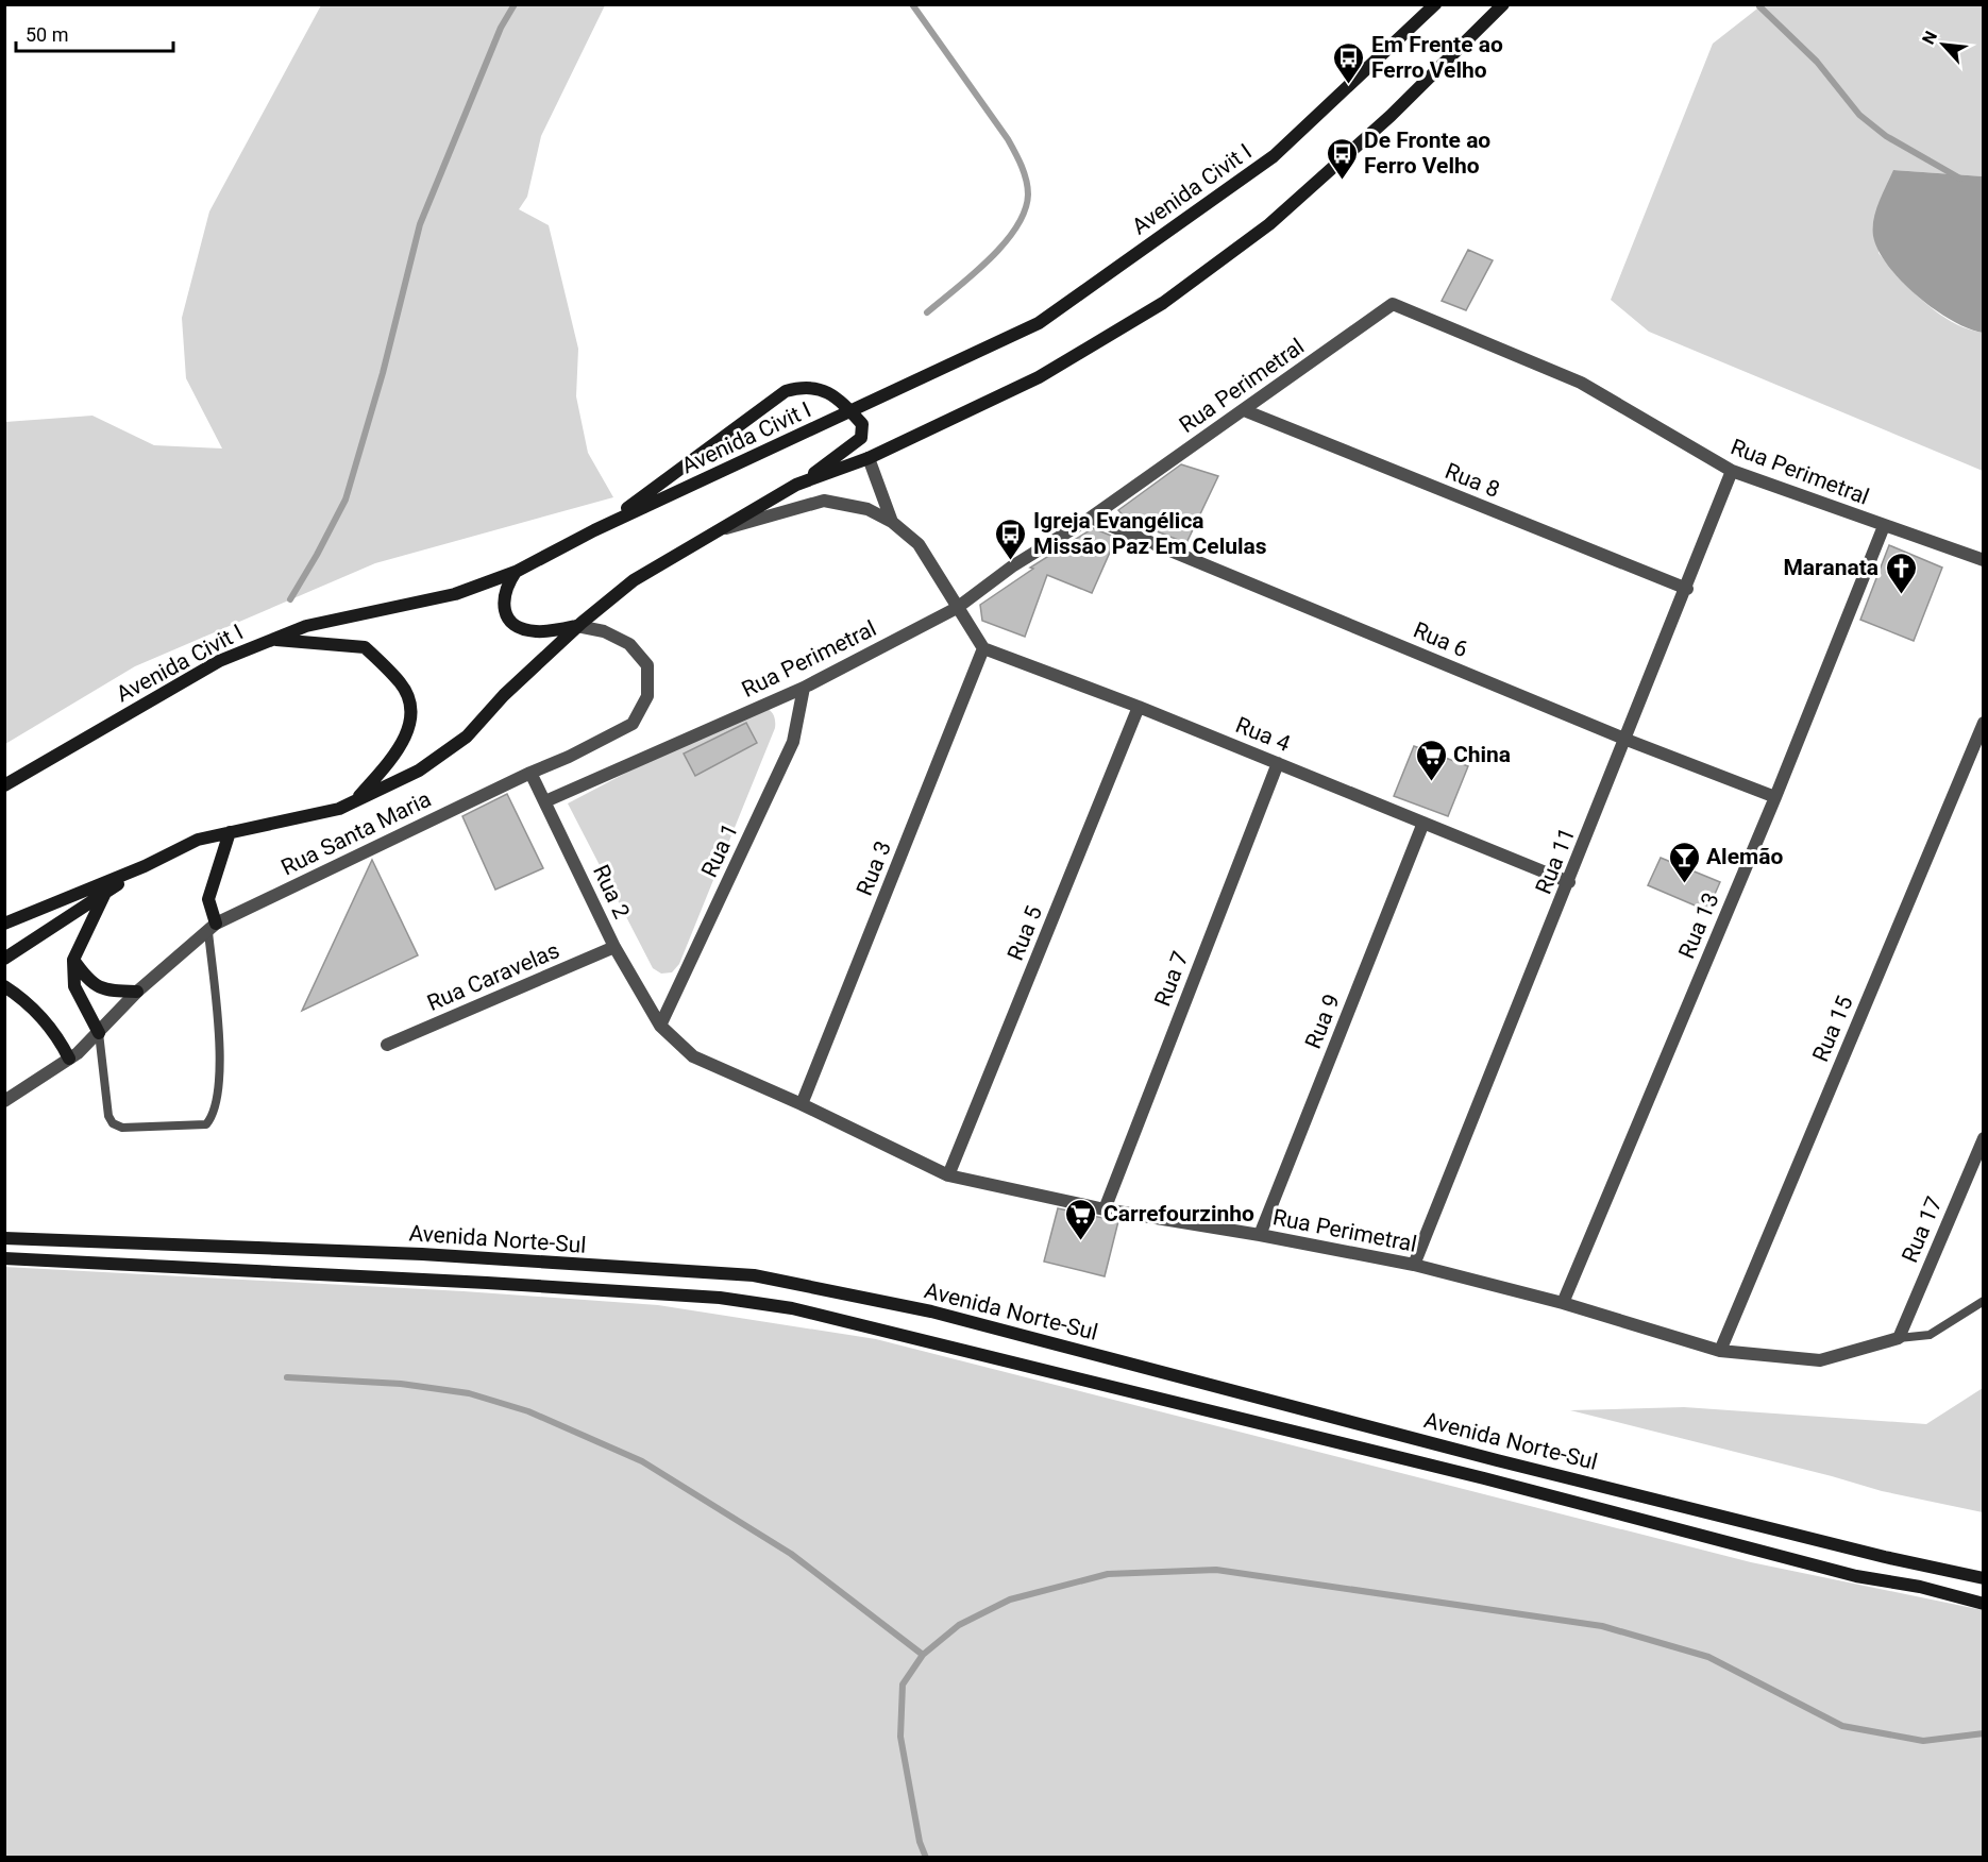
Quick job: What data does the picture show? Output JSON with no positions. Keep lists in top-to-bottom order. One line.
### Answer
{"streets":{"main road":["Avenida Civit I","Avenida Norte-Sul"],"street":["Rua Perimetral","Rua 8","Rua 6","Rua 4","Rua Santa Maria","Rua 1","Rua 11","Rua 3","Rua 2","Rua 13","Rua 5","Rua Caravelas","Rua 7","Rua 9","Rua 15","Rua 17"]},"crossings":[["Rua Perimetral","Rua 8"],["Rua Perimetral","Rua 6"],["Rua Perimetral","Rua 1"],["Rua Perimetral","Rua 11"],["Rua Perimetral","Rua 3"],["Rua Perimetral","Rua 2"],["Rua Perimetral","Rua 13"],["Rua Perimetral","Rua 5"],["Rua Perimetral","Rua 7"],["Rua Perimetral","Rua 9"],["Rua Perimetral","Rua 15"],["Rua Perimetral","Rua 17"],["Rua 8","Rua 11"],["Rua 6","Rua 11"],["Rua 6","Rua 13"],["Rua 4","Rua 11"],["Rua 4","Rua 3"],["Rua 4","Rua 5"],["Rua 4","Rua 7"],["Rua 4","Rua 9"],["Rua Santa Maria","Rua 2"],["Rua 1","Rua 2"],["Rua 2","Rua Caravelas"]],"places":{"bus stop":["Em Frente ao Ferro Velho","De Fronte ao Ferro Velho","Igreja Evangélica Missão Paz Em Celulas"],"church":["Maranata"],"supermarket":["China","Carrefourzinho"],"bar":["Alemão"]},"scale_bar":"50 m","north":"top left"}
